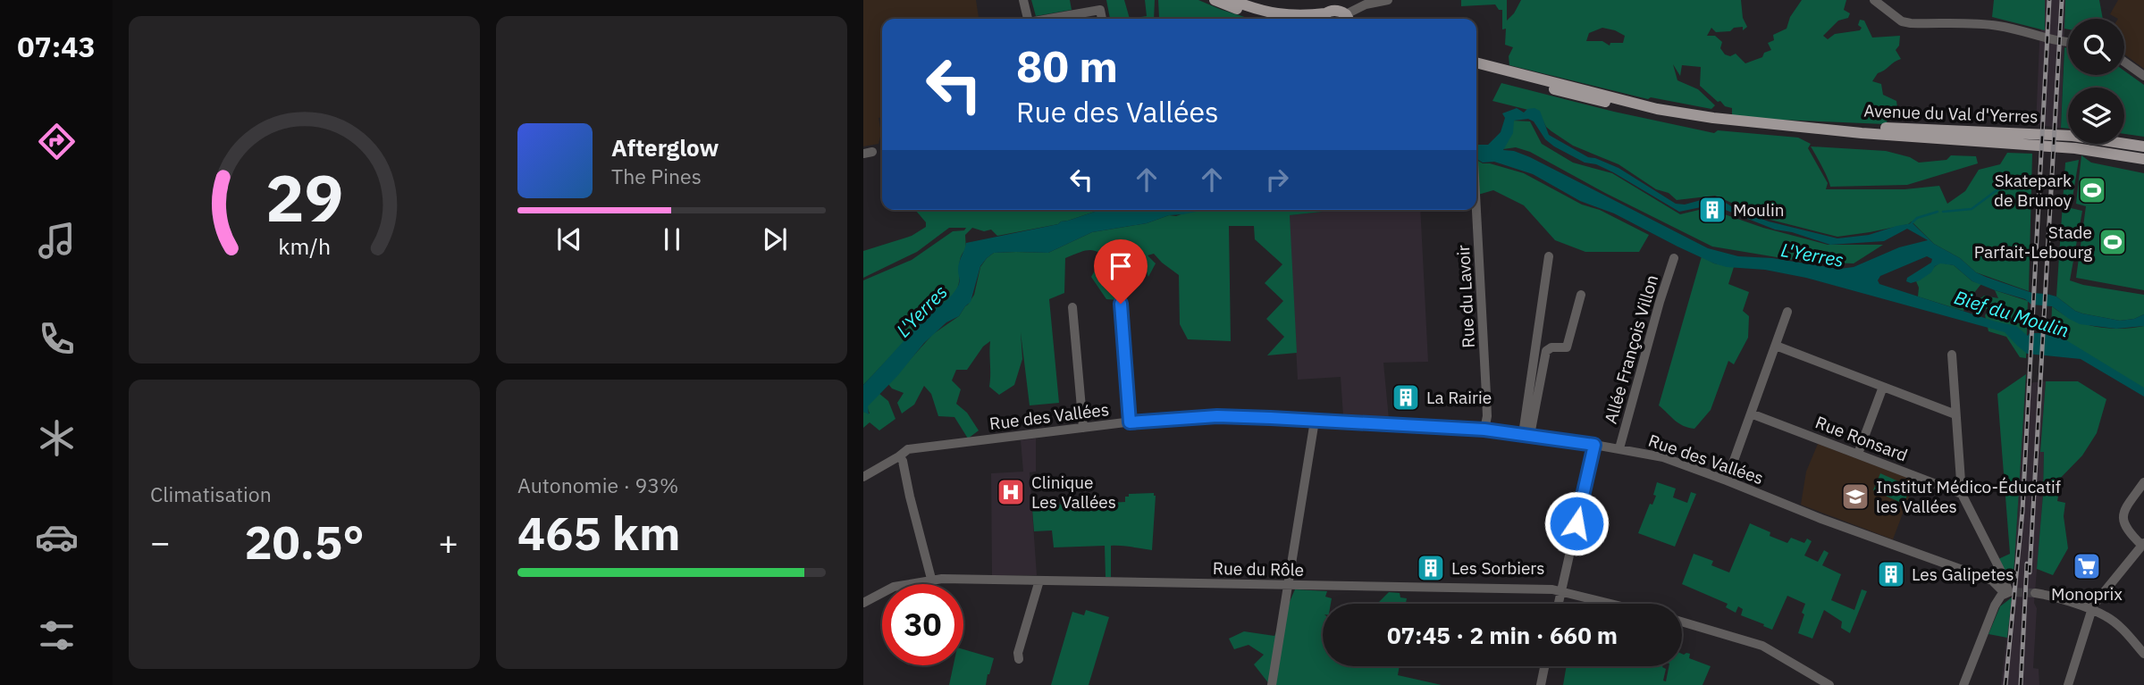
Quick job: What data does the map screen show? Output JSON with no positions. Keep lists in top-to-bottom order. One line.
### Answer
{"streets":{"main road":["Avenue du Val d'Yerres"],"street":["Rue du Lavoir","Allée François Villon","Rue des Vallées","Rue Ronsard","Rue du Rôle"]},"crossings":[["Rue du Lavoir","Rue des Vallées"],["Allée François Villon","Rue des Vallées"]],"water":["L'Yerres","Bief du Moulin"],"places":{"sports":["Skatepark de Brunoy","Stade Parfait-Lebourg"],"building":["Moulin","La Rairie","Les Sorbiers","Les Galipetes"],"hospital":["Clinique Les Vallées"],"school or university":["Institut Médico-Éducatif les Vallées"],"supermarket":["Monoprix"]},"page":{"tabs":"07:43","turn":["80 m","Rue des Vallées"],"song":["Afterglow","The Pines"],"tile":["Climatisation",["Autonomie · 93%","465 km"]],"heat":["−","20.5°","+"],"limit":"30","trip":"07:45 · 2 min · 660 m","gauge":["29","km/h"]}}
